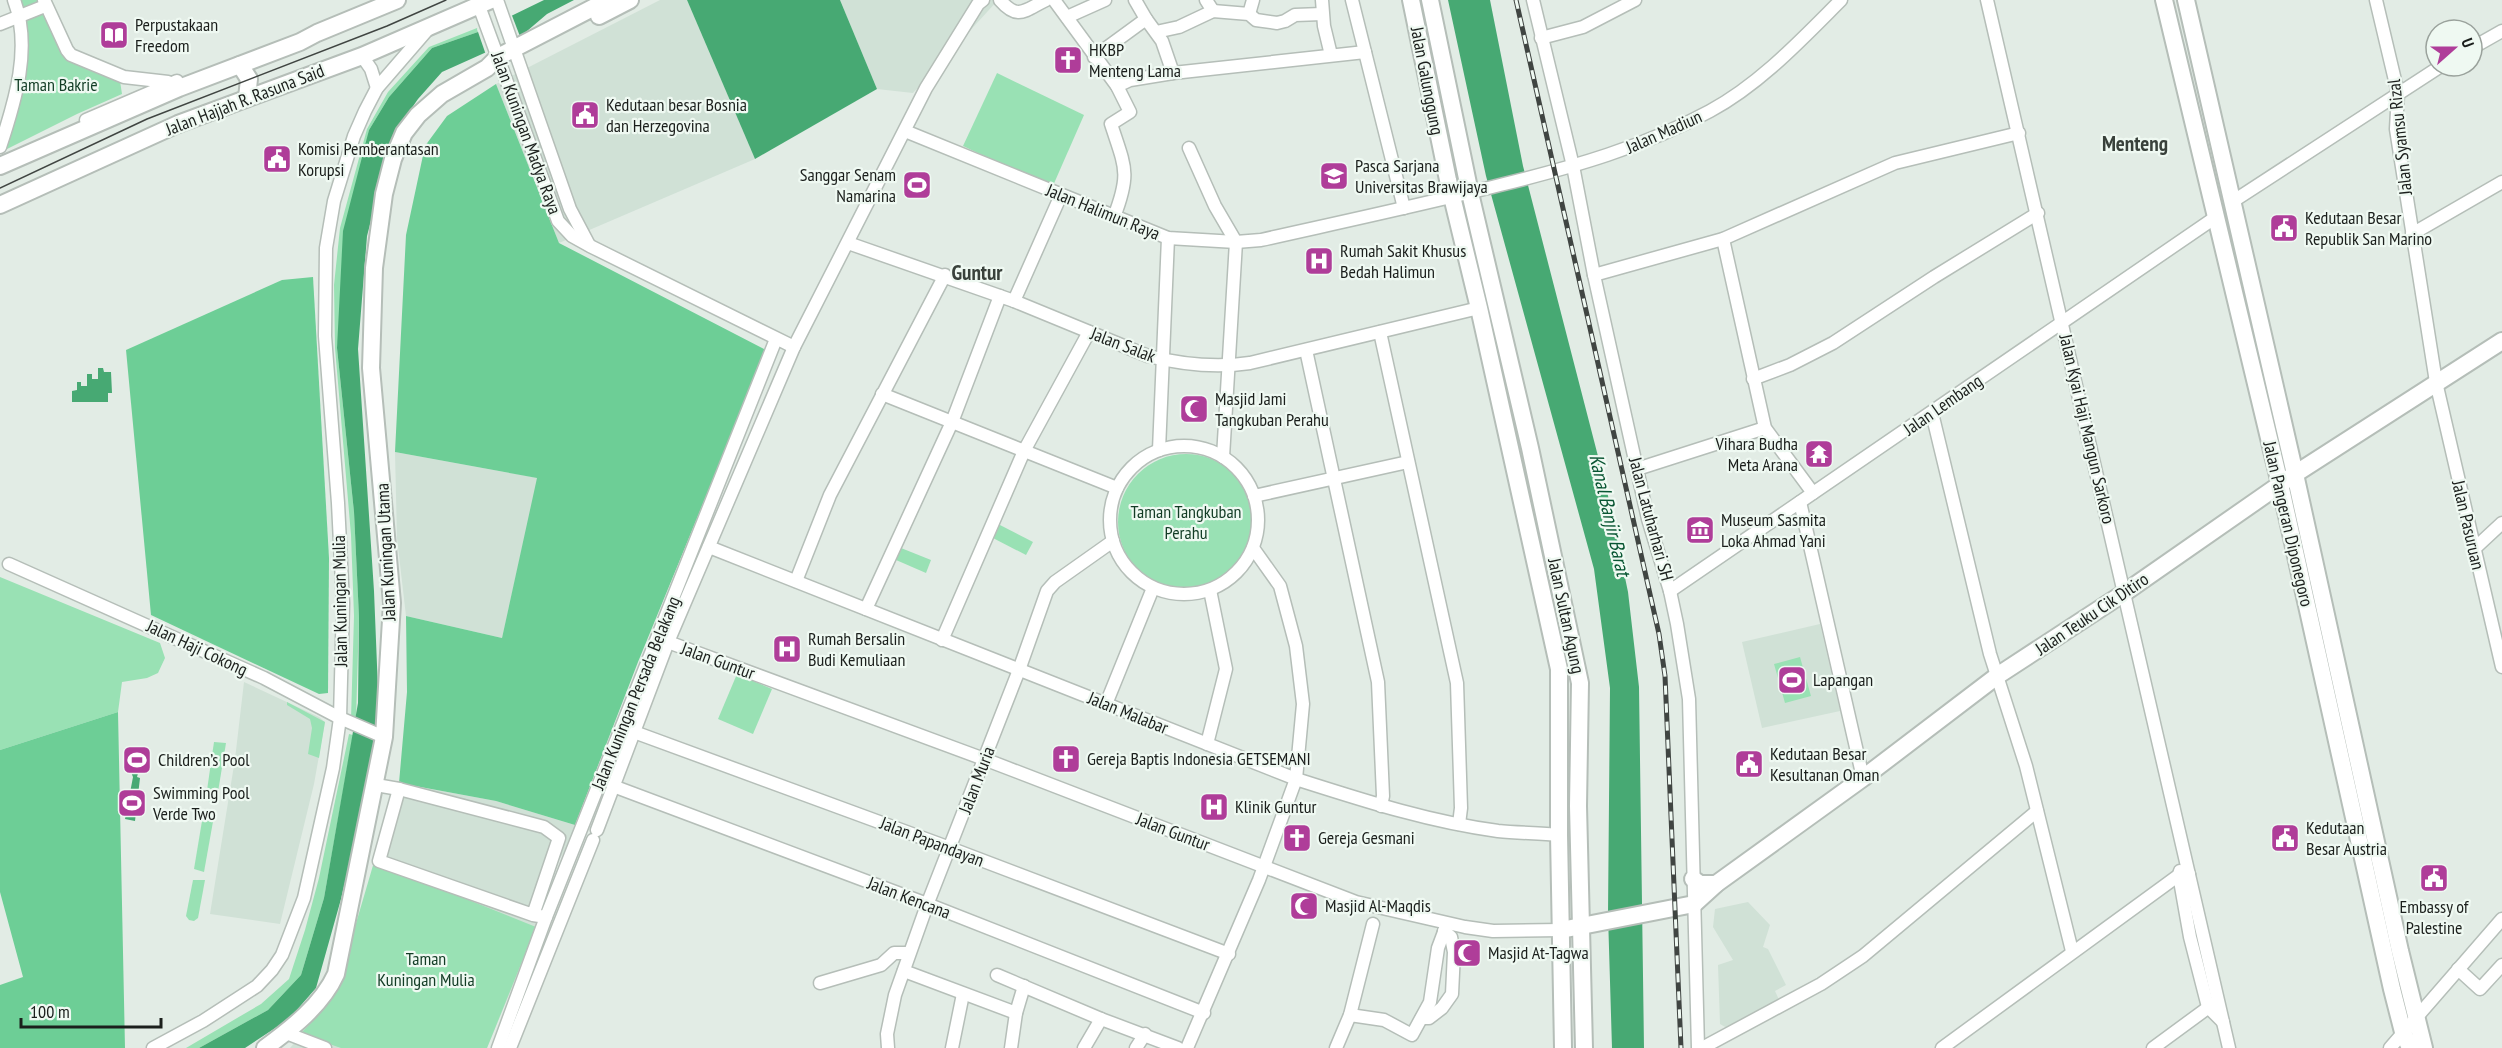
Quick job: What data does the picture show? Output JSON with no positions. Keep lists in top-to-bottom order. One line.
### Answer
{"streets":{"main road":["Jalan Galunggung","Jalan Hajjah R. Rasuna Said","Jalan Pangeran Diponegoro","Jalan Kuningan Utama","Jalan Teuku Cik Ditiro","Jalan Sultan Agung","Jalan Guntur"],"street":["Jalan Madiun","Jalan Kuningan Madya Raya","Jalan Syamsu Rizal","Jalan Halimun Raya","Jalan Salak","Jalan Lembang","Jalan Kyai Haji Mangun Sarkoro","Jalan Latuharhari SH","Jalan Pasuruan","Jalan Kuningan Mulia","Jalan Haji Cokong","Jalan Kuningan Persada Belakang","Jalan Malabar","Jalan Muria","Jalan Papandayan","Jalan Kencana"]},"crossings":[["Jalan Galunggung","Jalan Madiun"],["Jalan Galunggung","Jalan Halimun Raya"],["Jalan Galunggung","Jalan Sultan Agung"],["Jalan Hajjah R. Rasuna Said","Jalan Kuningan Madya Raya"],["Jalan Hajjah R. Rasuna Said","Jalan Kuningan Mulia"],["Jalan Madiun","Jalan Halimun Raya"],["Jalan Madiun","Jalan Latuharhari SH"],["Jalan Madiun","Jalan Sultan Agung"],["Jalan Kuningan Madya Raya","Jalan Kuningan Utama"],["Jalan Kuningan Madya Raya","Jalan Kuningan Persada Belakang"],["Jalan Syamsu Rizal","Jalan Pasuruan"],["Jalan Syamsu Rizal","Jalan Teuku Cik Ditiro"],["Jalan Halimun Raya","Jalan Sultan Agung"],["Jalan Salak","Jalan Sultan Agung"],["Jalan Lembang","Jalan Kyai Haji Mangun Sarkoro"],["Jalan Lembang","Jalan Latuharhari SH"],["Jalan Lembang","Jalan Pangeran Diponegoro"],["Jalan Kyai Haji Mangun Sarkoro","Jalan Teuku Cik Ditiro"],["Jalan Latuharhari SH","Jalan Teuku Cik Ditiro"],["Jalan Latuharhari SH","Jalan Guntur"],["Jalan Pangeran Diponegoro","Jalan Teuku Cik Ditiro"],["Jalan Pasuruan","Jalan Teuku Cik Ditiro"],["Jalan Kuningan Utama","Jalan Haji Cokong"],["Jalan Kuningan Mulia","Jalan Haji Cokong"],["Jalan Teuku Cik Ditiro","Jalan Guntur"],["Jalan Sultan Agung","Jalan Guntur"],["Jalan Sultan Agung","Jalan Malabar"],["Jalan Guntur","Jalan Muria"],["Jalan Malabar","Jalan Muria"],["Jalan Muria","Jalan Papandayan"],["Jalan Muria","Jalan Kencana"]],"districts":["Menteng","Guntur"],"water":["Kanal Banjir Barat"],"parks":["Taman Bakrie","Taman Tangkuban Perahu","Taman Kuningan Mulia"],"places":{"library":["Perpustakaan Freedom"],"church":["HKBP Menteng Lama","Gereja Baptis Indonesia GETSEMANI","Gereja Gesmani"],"public building":["Kedutaan besar Bosnia dan Herzegovina","Komisi Pemberantasan Korupsi","Kedutaan Besar Republik San Marino","Kedutaan Besar Kesultanan Oman","Kedutaan Besar Austria","Embassy of Palestine"],"school or university":["Pasca Sarjana Universitas Brawijaya"],"sports":["Sanggar Senam Namarina","Lapangan","Children’s Pool","Swimming Pool Verde Two"],"hospital":["Rumah Sakit Khusus Bedah Halimun","Rumah Bersalin Budi Kemuliaan","Klinik Guntur"],"mosque":["Masjid Jami Tangkuban Perahu","Masjid Al-Maqdis","Masjid At-Tagwa"],"temple":["Vihara Budha Meta Arana"],"museum":["Museum Sasmita Loka Ahmad Yani"]},"scale_bar":"100 m","north":"right"}
